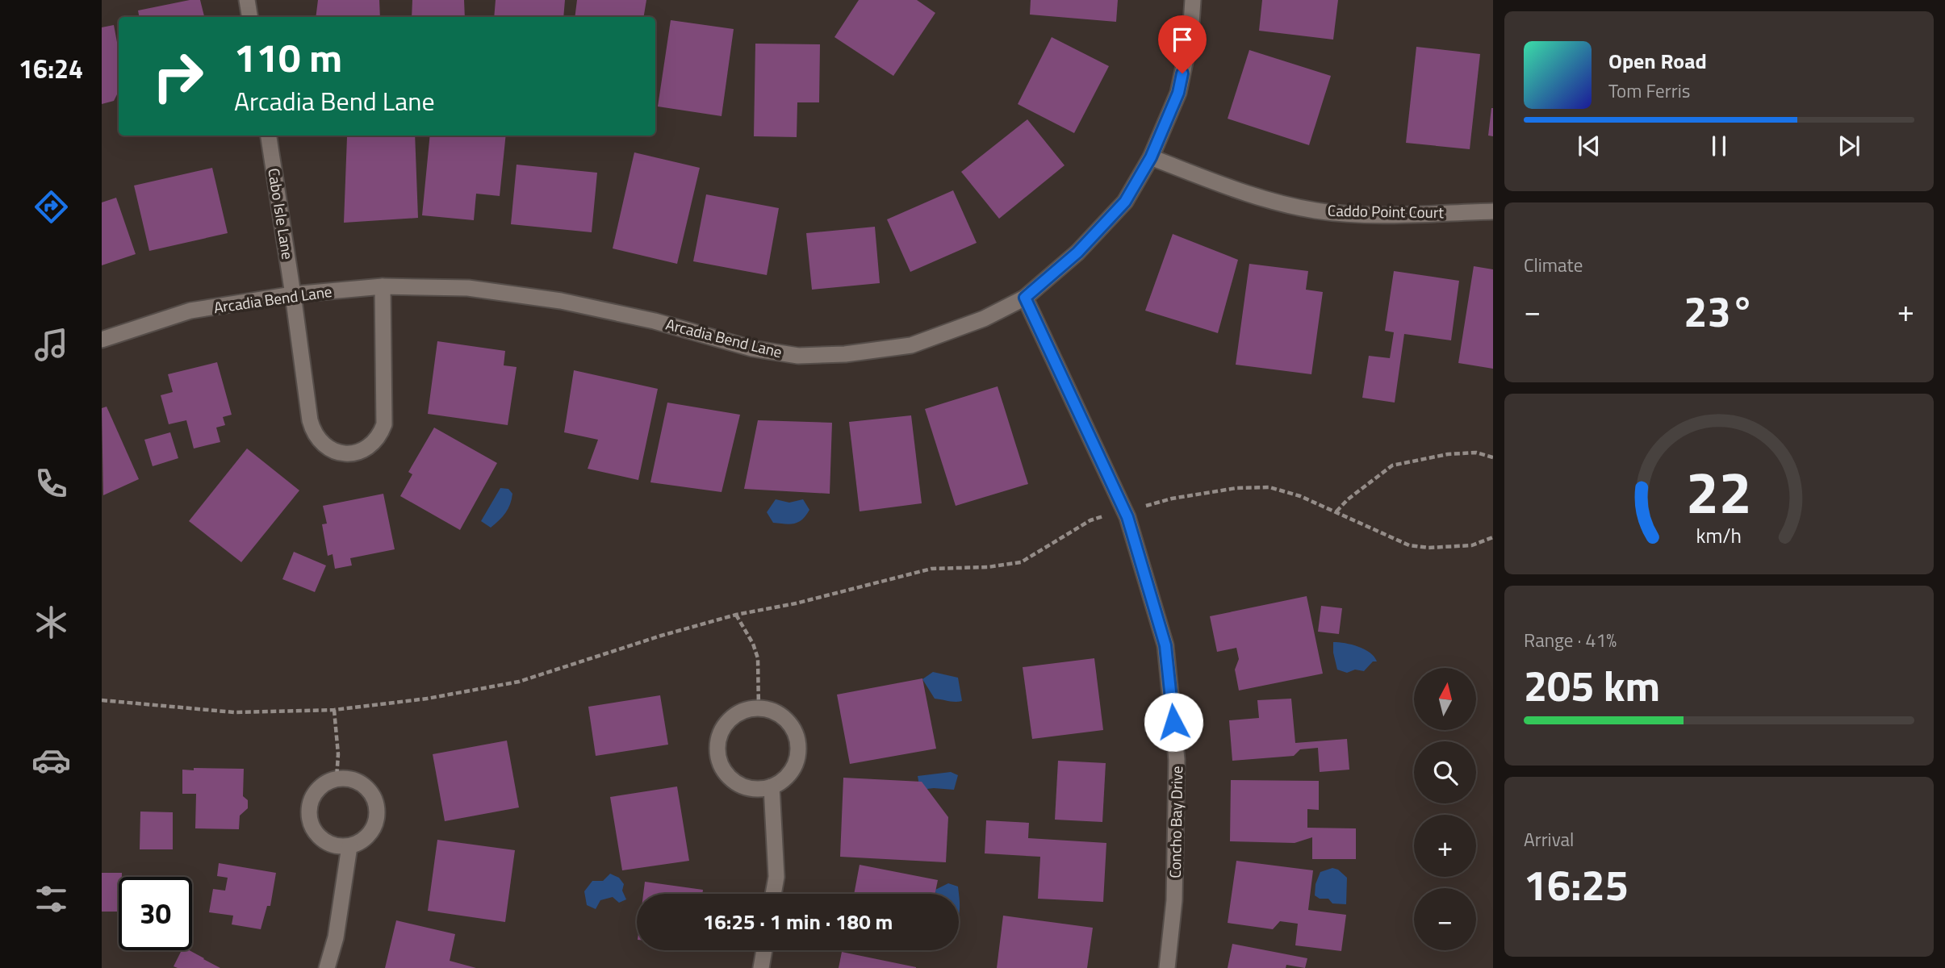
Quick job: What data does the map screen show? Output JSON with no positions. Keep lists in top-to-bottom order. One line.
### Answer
{"streets":{"street":["Caddo Point Court","Cabo Isle Lane","Arcadia Bend Lane","Concho Bay Drive"]},"crossings":[["Caddo Point Court","Arcadia Bend Lane"],["Cabo Isle Lane","Arcadia Bend Lane"],["Arcadia Bend Lane","Concho Bay Drive"]],"north":"top","page":{"tabs":"16:24","turn":["110 m","Arcadia Bend Lane"],"song":["Open Road","Tom Ferris"],"tile":["Climate",["Range · 41%","205 km"],["Arrival","16:25"]],"heat":["−","23°","+"],"map_buttons":["+","−"],"limit":"30","trip":"16:25 · 1 min · 180 m","gauge":["22","km/h"]}}
